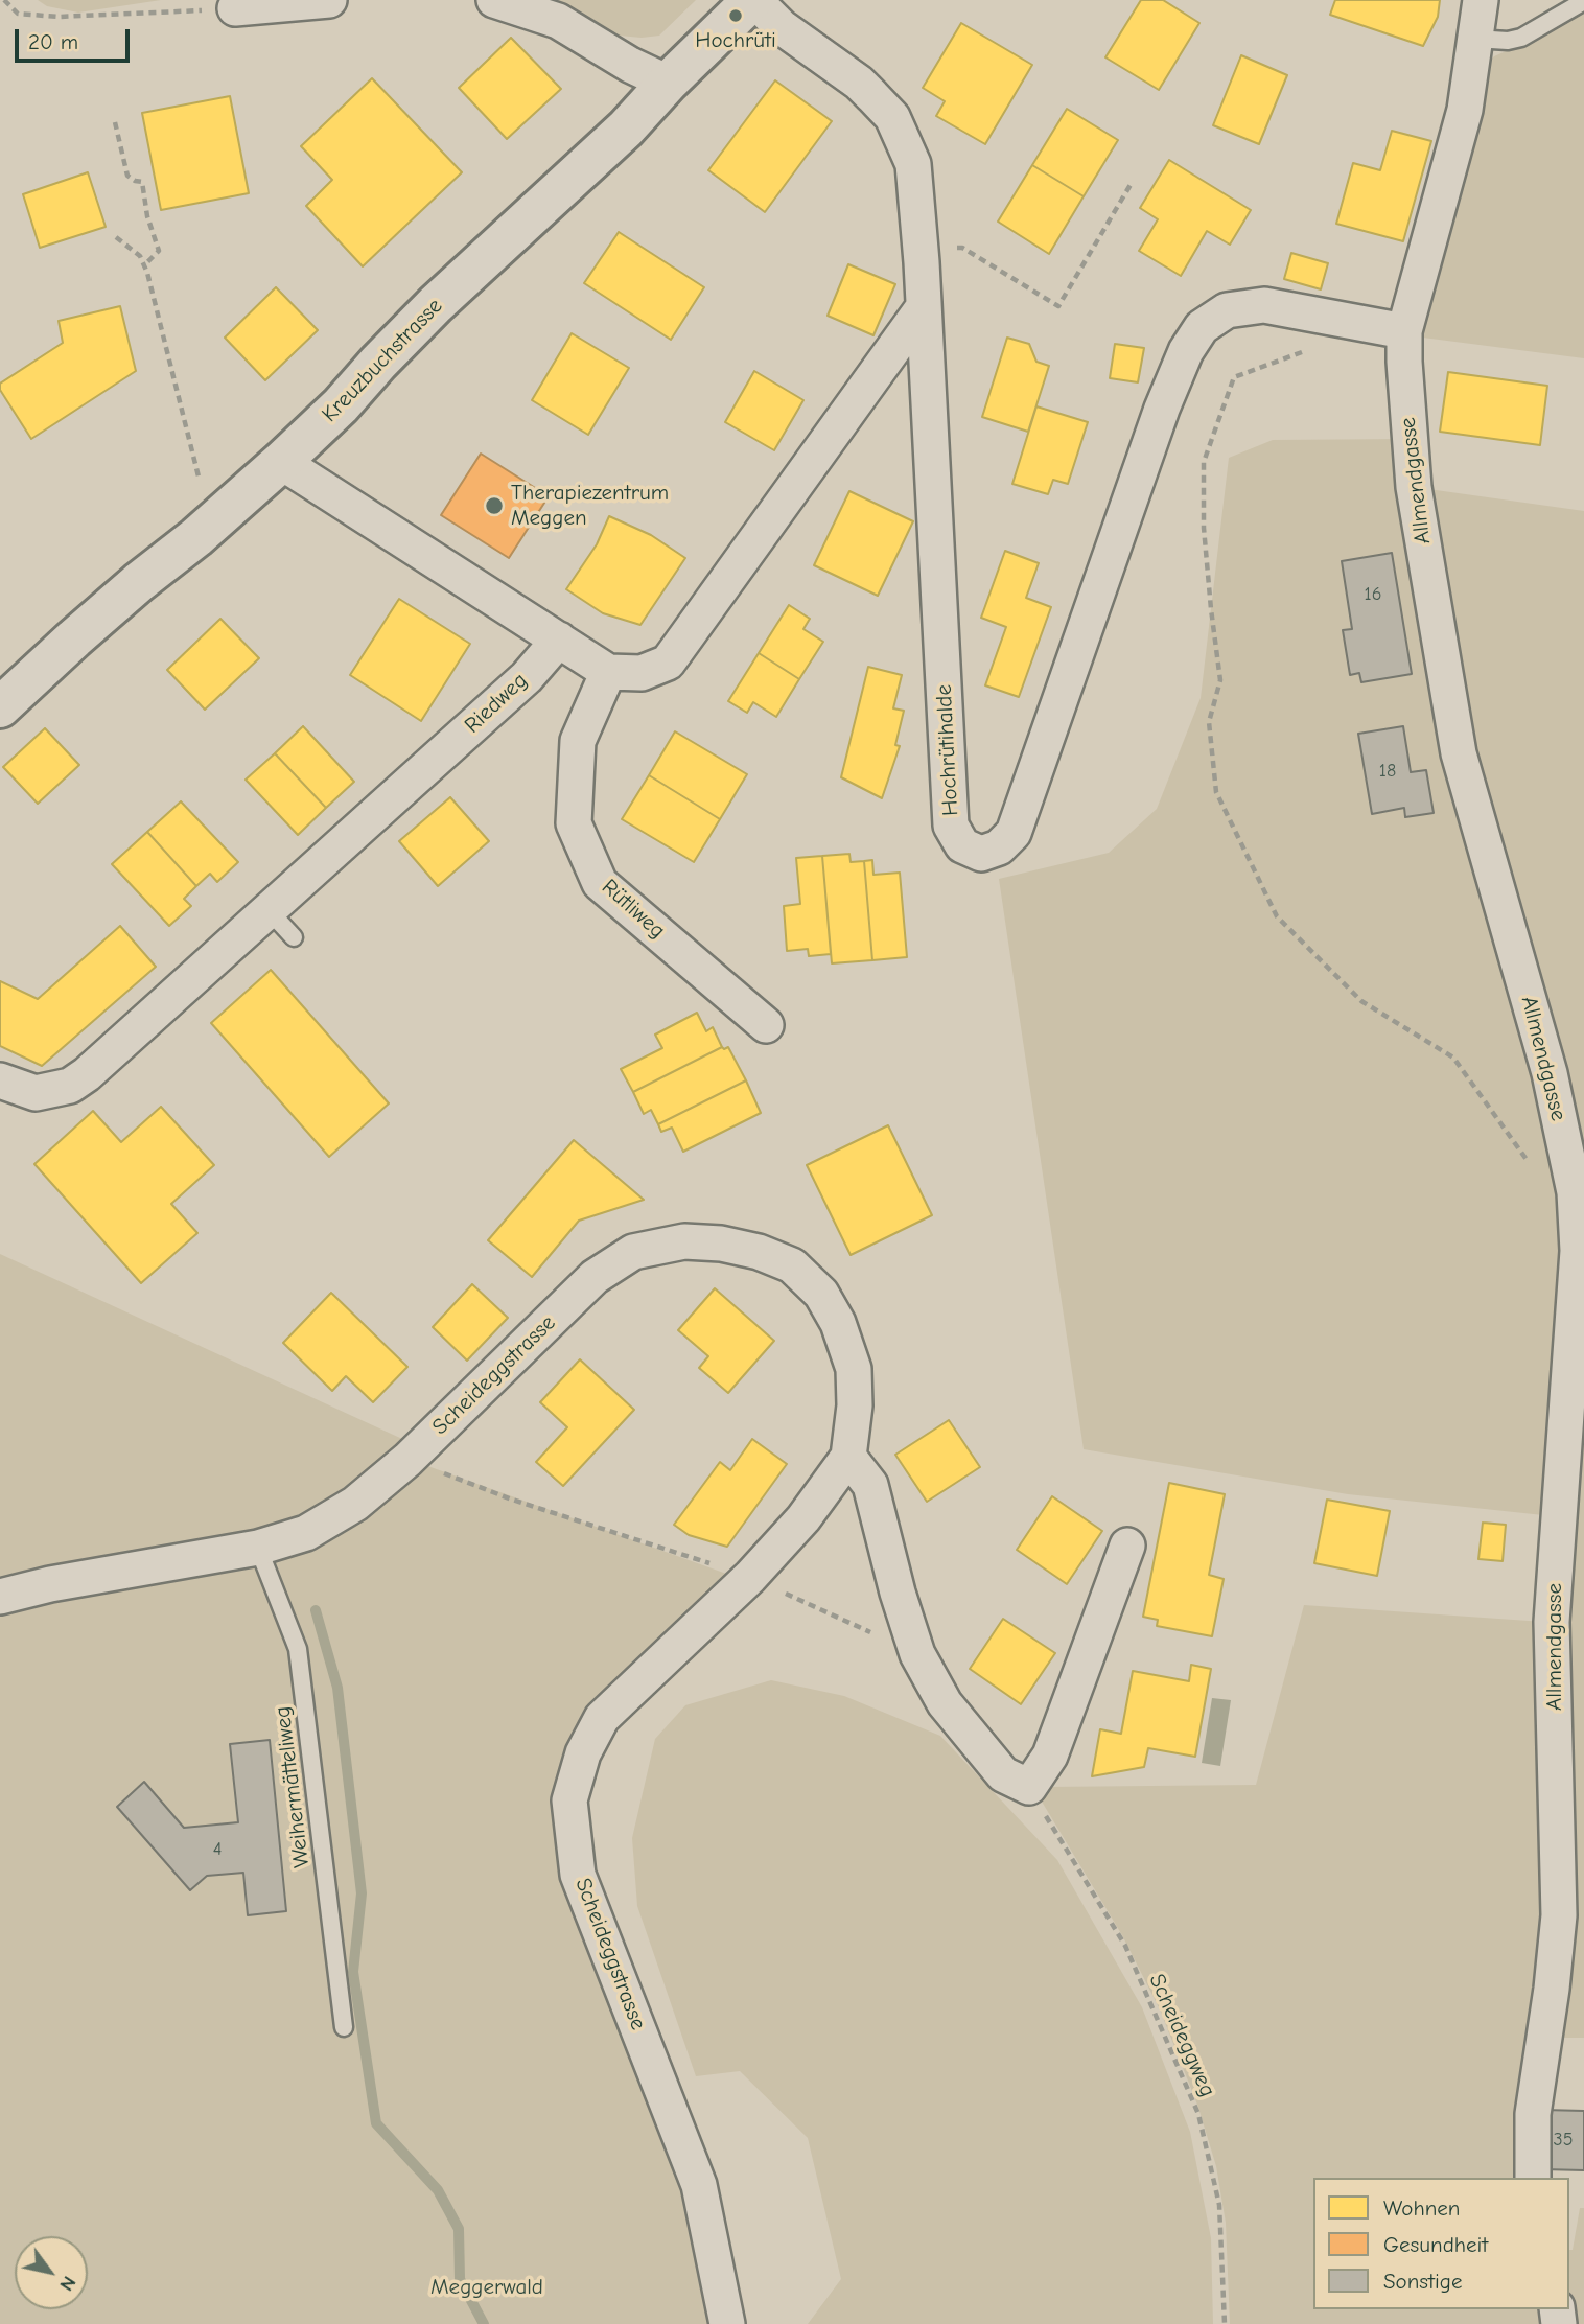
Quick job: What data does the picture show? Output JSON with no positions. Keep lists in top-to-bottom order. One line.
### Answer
{"streets":{"street":["Kreuzbuchstrasse","Allmendgasse","Riedweg","Hochrütihalde","Rütliweg","Scheideggstrasse"],"lane":["Weihermätteliweg"],"path":["Scheideggweg"]},"crossings":[["Kreuzbuchstrasse","Hochrütihalde"],["Allmendgasse","Hochrütihalde"],["Scheideggstrasse","Weihermätteliweg"]],"parks":["Meggerwald"],"places":["Hochrüti","Therapiezentrum Meggen"],"house_numbers":["16","18","4","35"],"legend":["Wohnen","Gesundheit","Sonstige"],"scale_bar":"20 m","north":"bottom right"}
